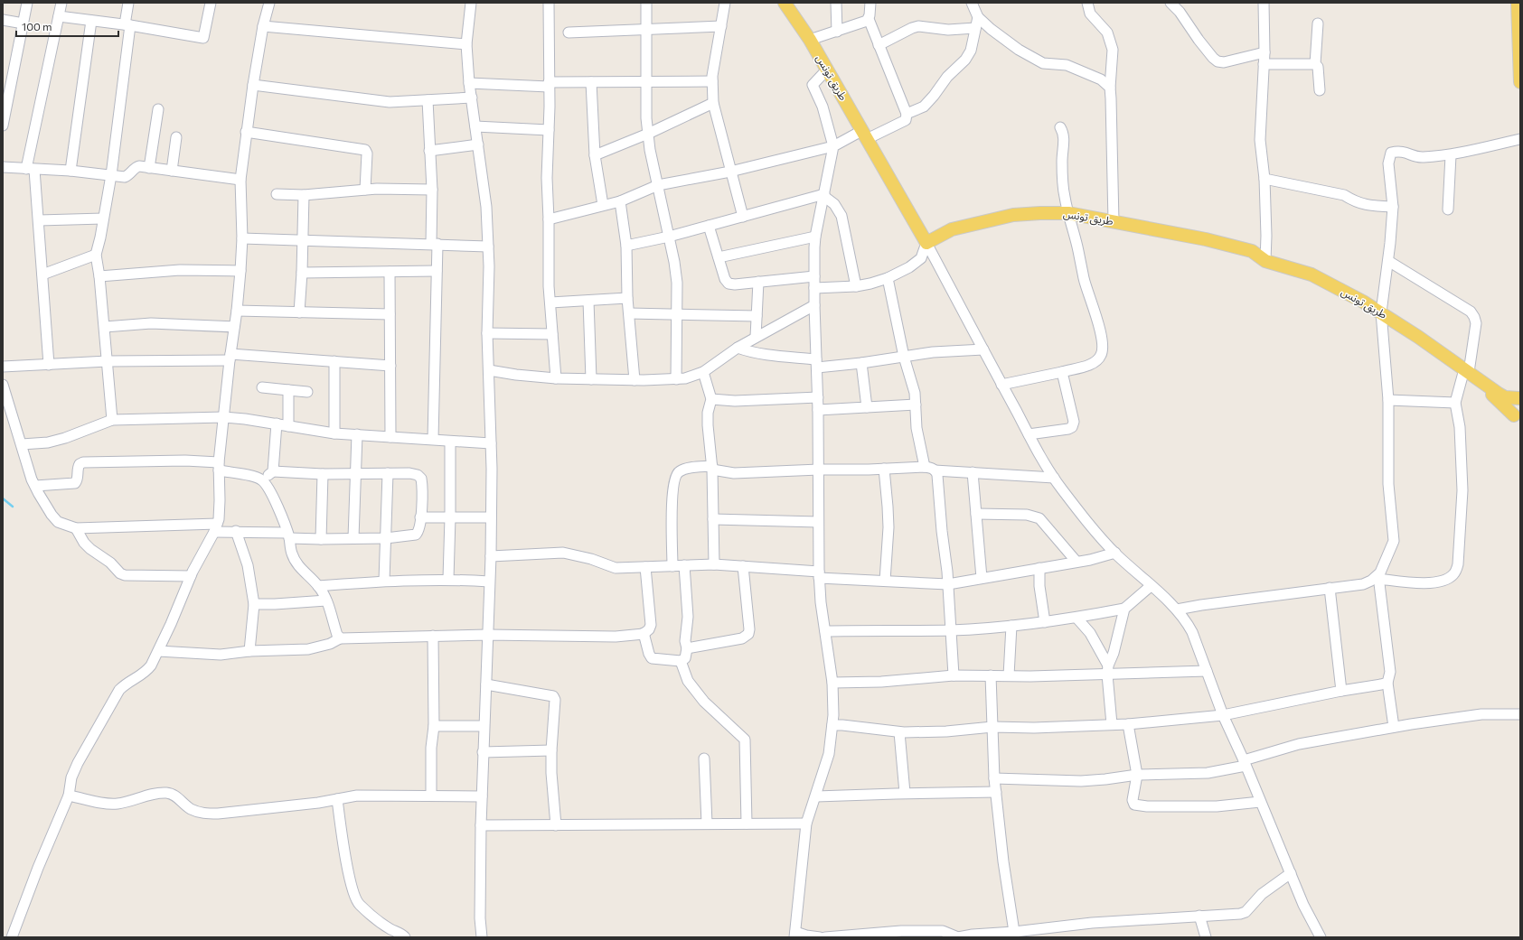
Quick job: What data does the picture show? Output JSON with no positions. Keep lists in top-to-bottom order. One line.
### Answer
{"streets":{"main road":["طريق تونس"]},"scale_bar":"100 m"}
